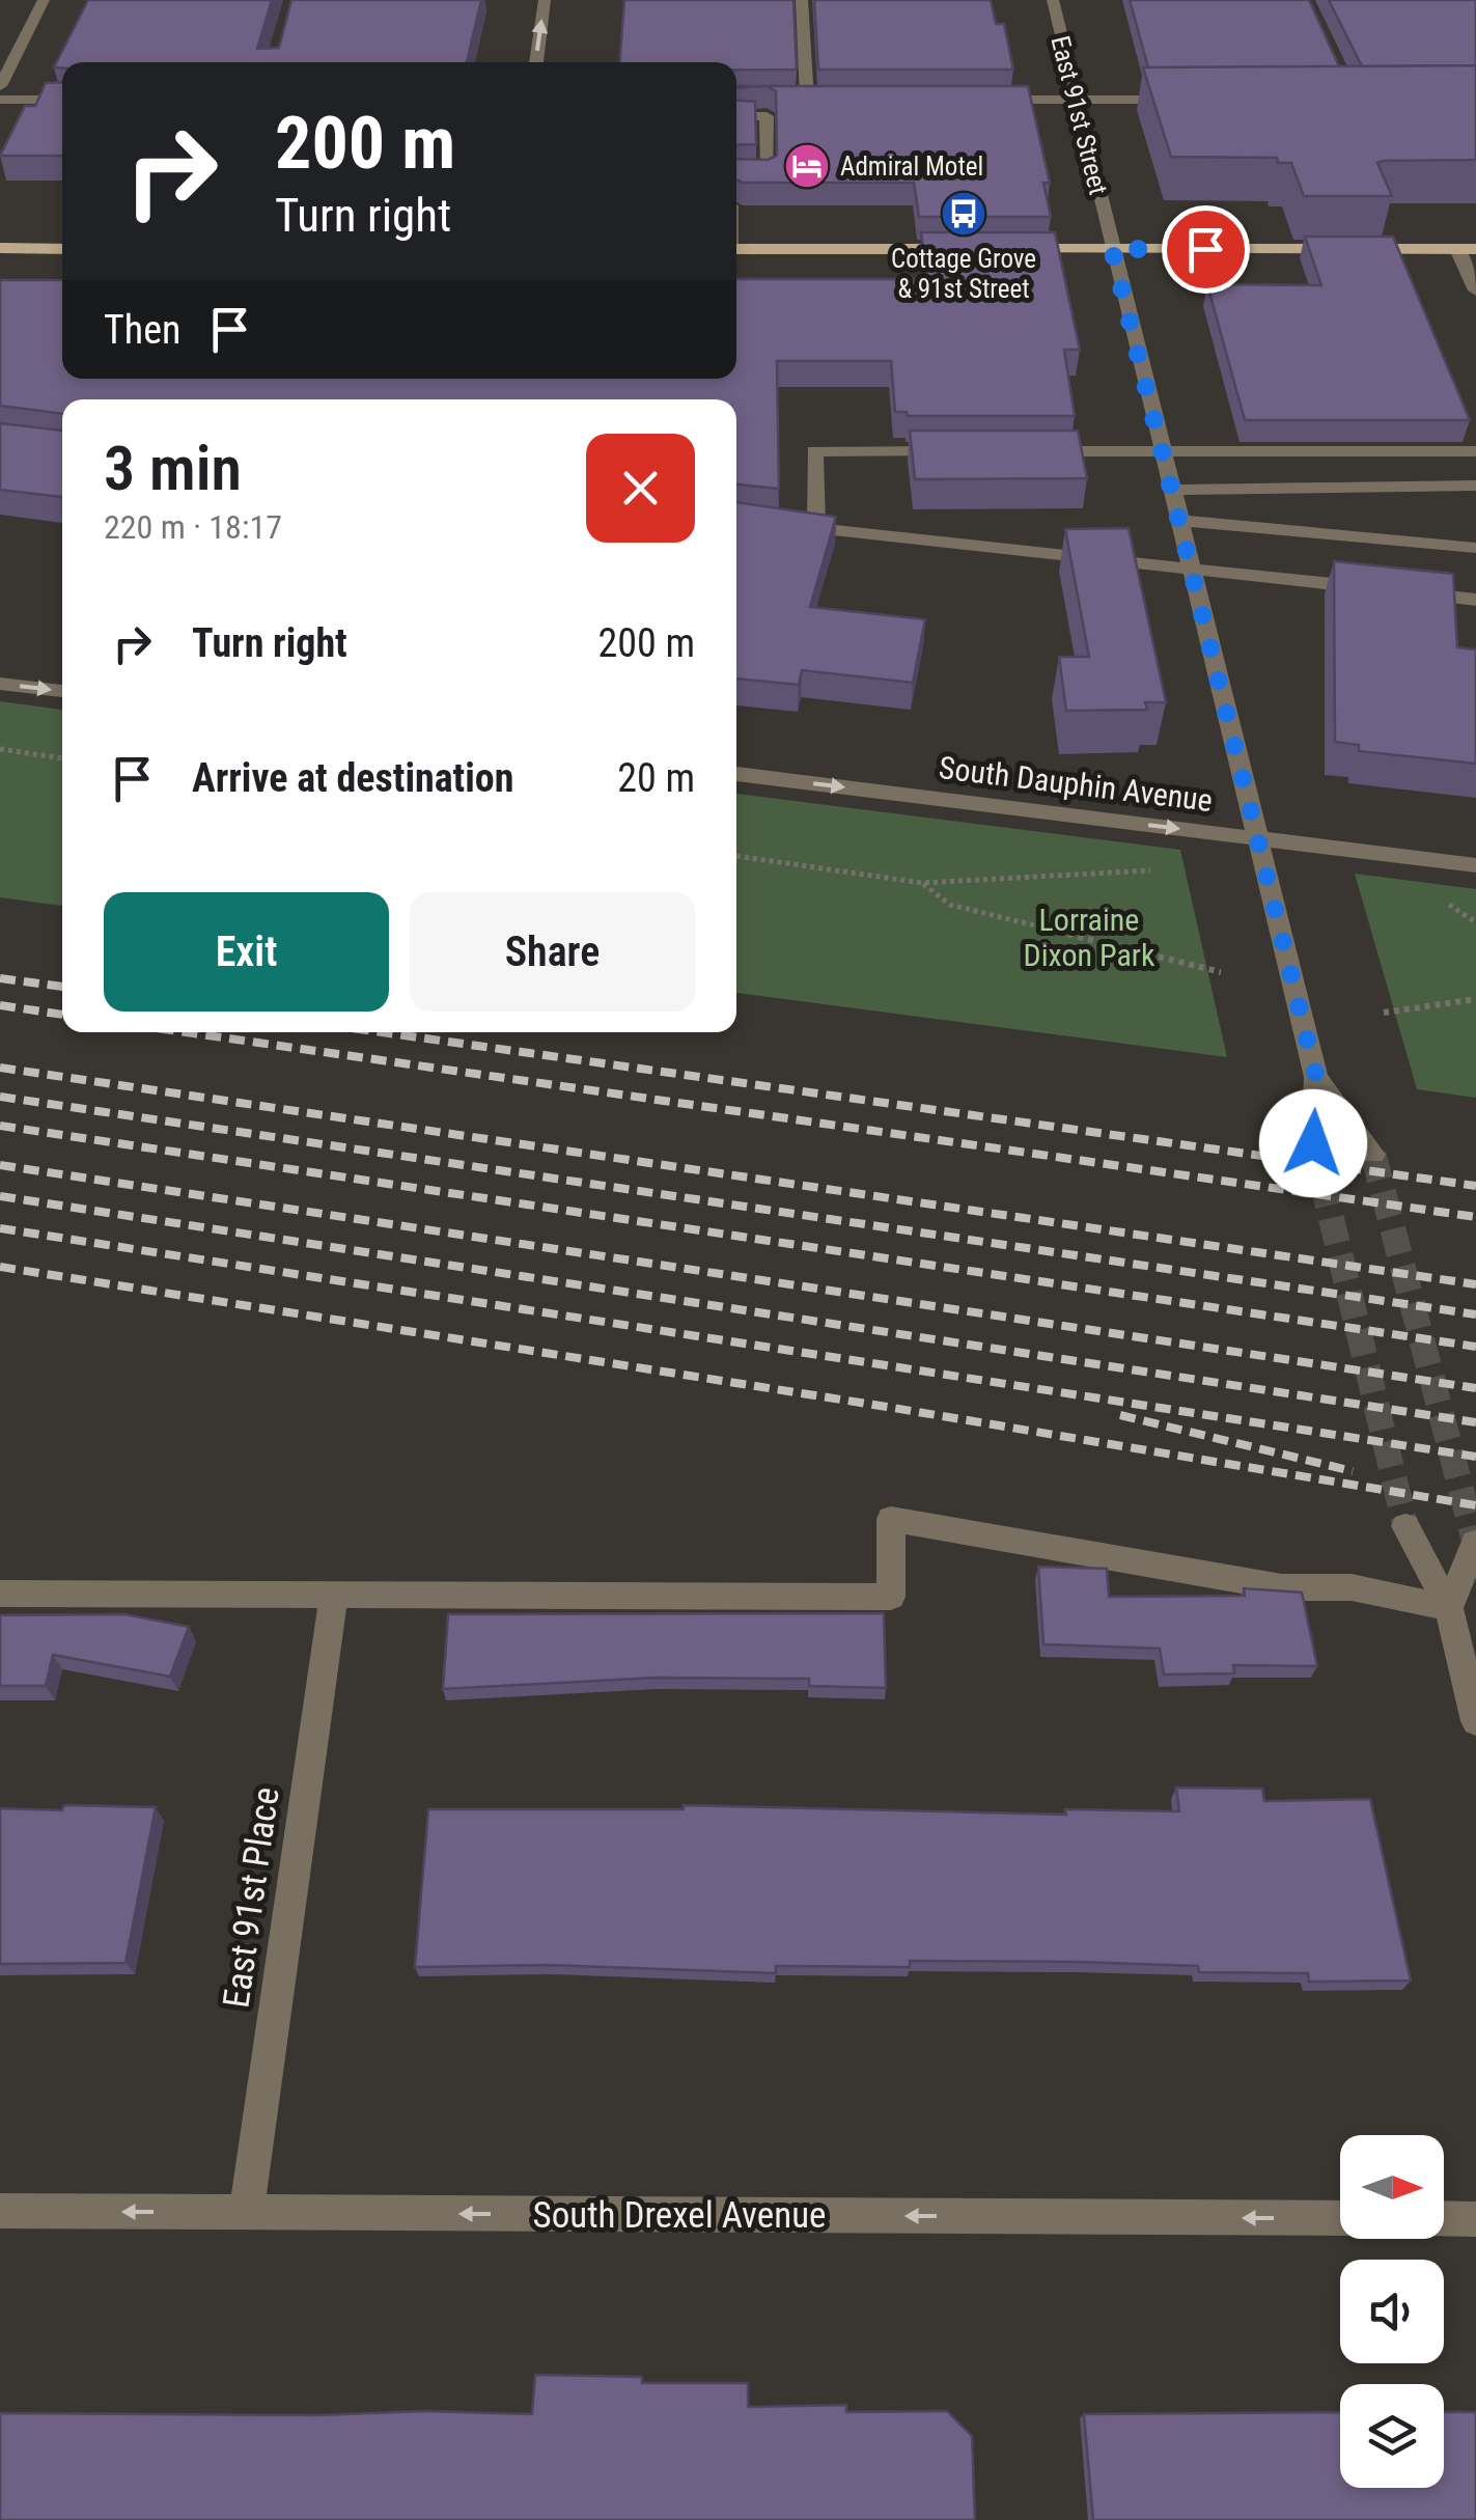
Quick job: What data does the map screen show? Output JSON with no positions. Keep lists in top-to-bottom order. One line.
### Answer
{"streets":{"street":["East 91st Street","South Dauphin Avenue","East 91st Place","South Drexel Avenue"]},"crossings":[["East 91st Street","South Dauphin Avenue"],["East 91st Place","South Drexel Avenue"]],"one_way":["South Dauphin Avenue","South Drexel Avenue"],"parks":["Lorraine Dixon Park"],"places":{"hotel":["Admiral Motel"],"bus stop":["Cottage Grove & 91st Street"]},"north":"right","page":{"turn":["200 m","Turn right"],"then":"Then","heading":["3 min","220 m · 18:17"],"list":[{"name":"Turn right","value":"200 m"},{"name":"Arrive at destination","value":"20 m"}],"buttons":["Exit","Share"]}}
